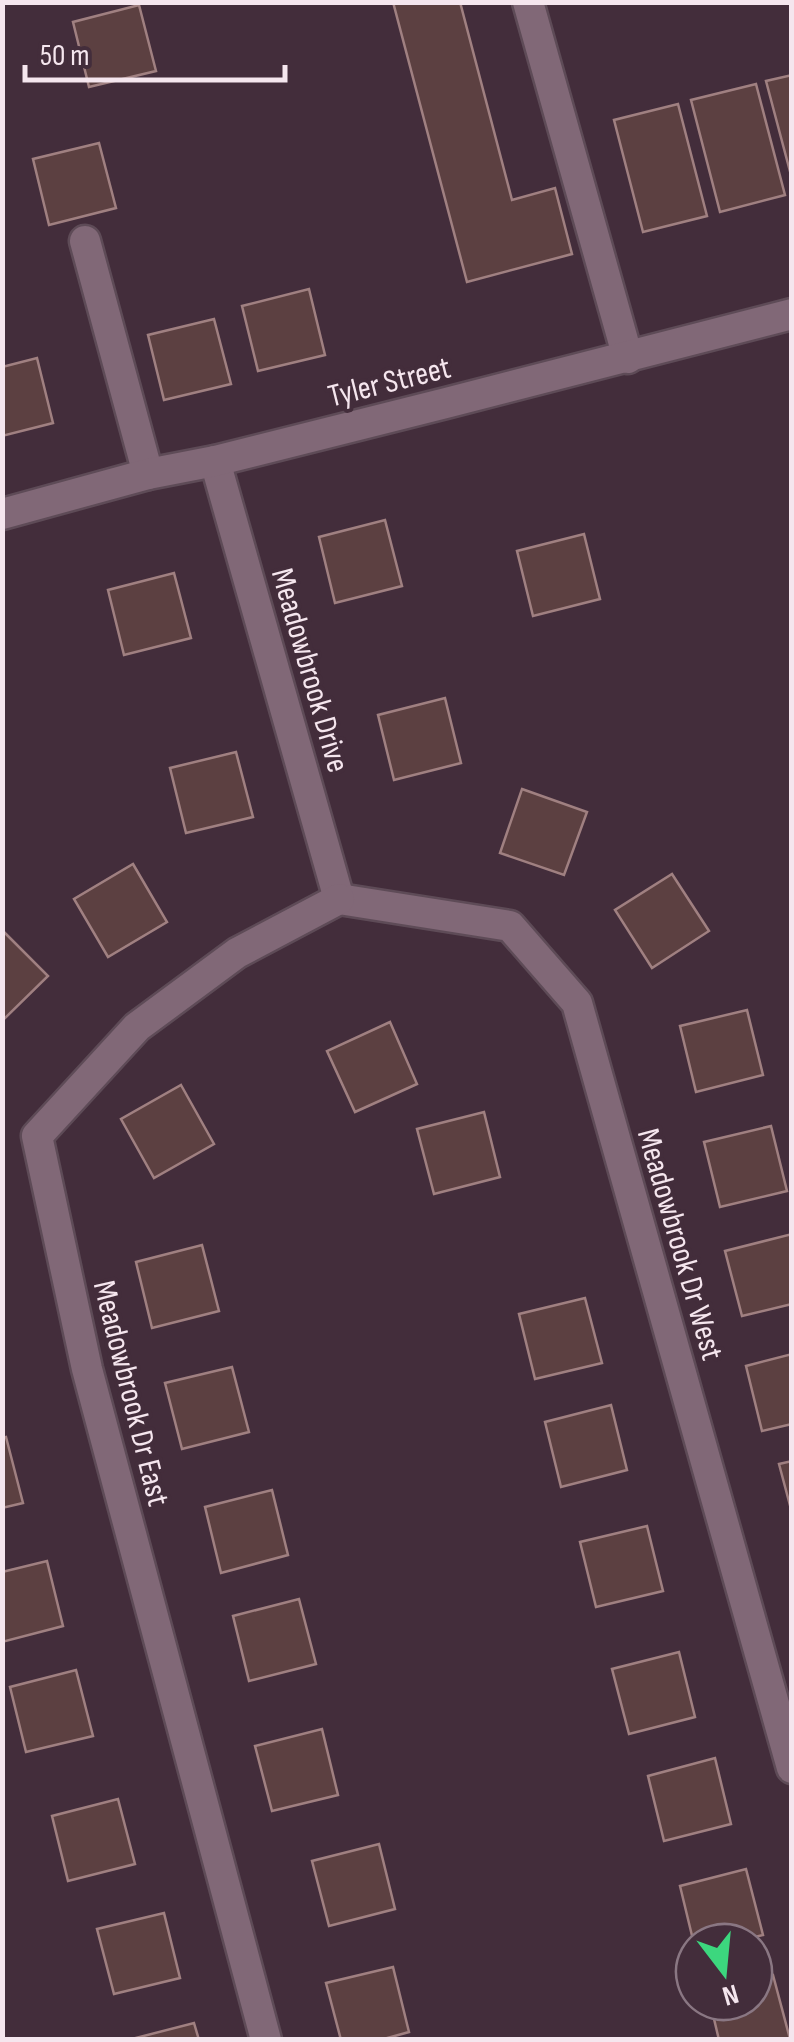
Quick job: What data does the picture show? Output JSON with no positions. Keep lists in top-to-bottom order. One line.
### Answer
{"streets":{"street":["Tyler Street","Meadowbrook Drive","Meadowbrook Dr West","Meadowbrook Dr East"]},"crossings":[["Tyler Street","Meadowbrook Drive"],["Meadowbrook Drive","Meadowbrook Dr West"],["Meadowbrook Drive","Meadowbrook Dr East"],["Meadowbrook Dr West","Meadowbrook Dr East"]],"scale_bar":"50 m","north":"bottom"}
